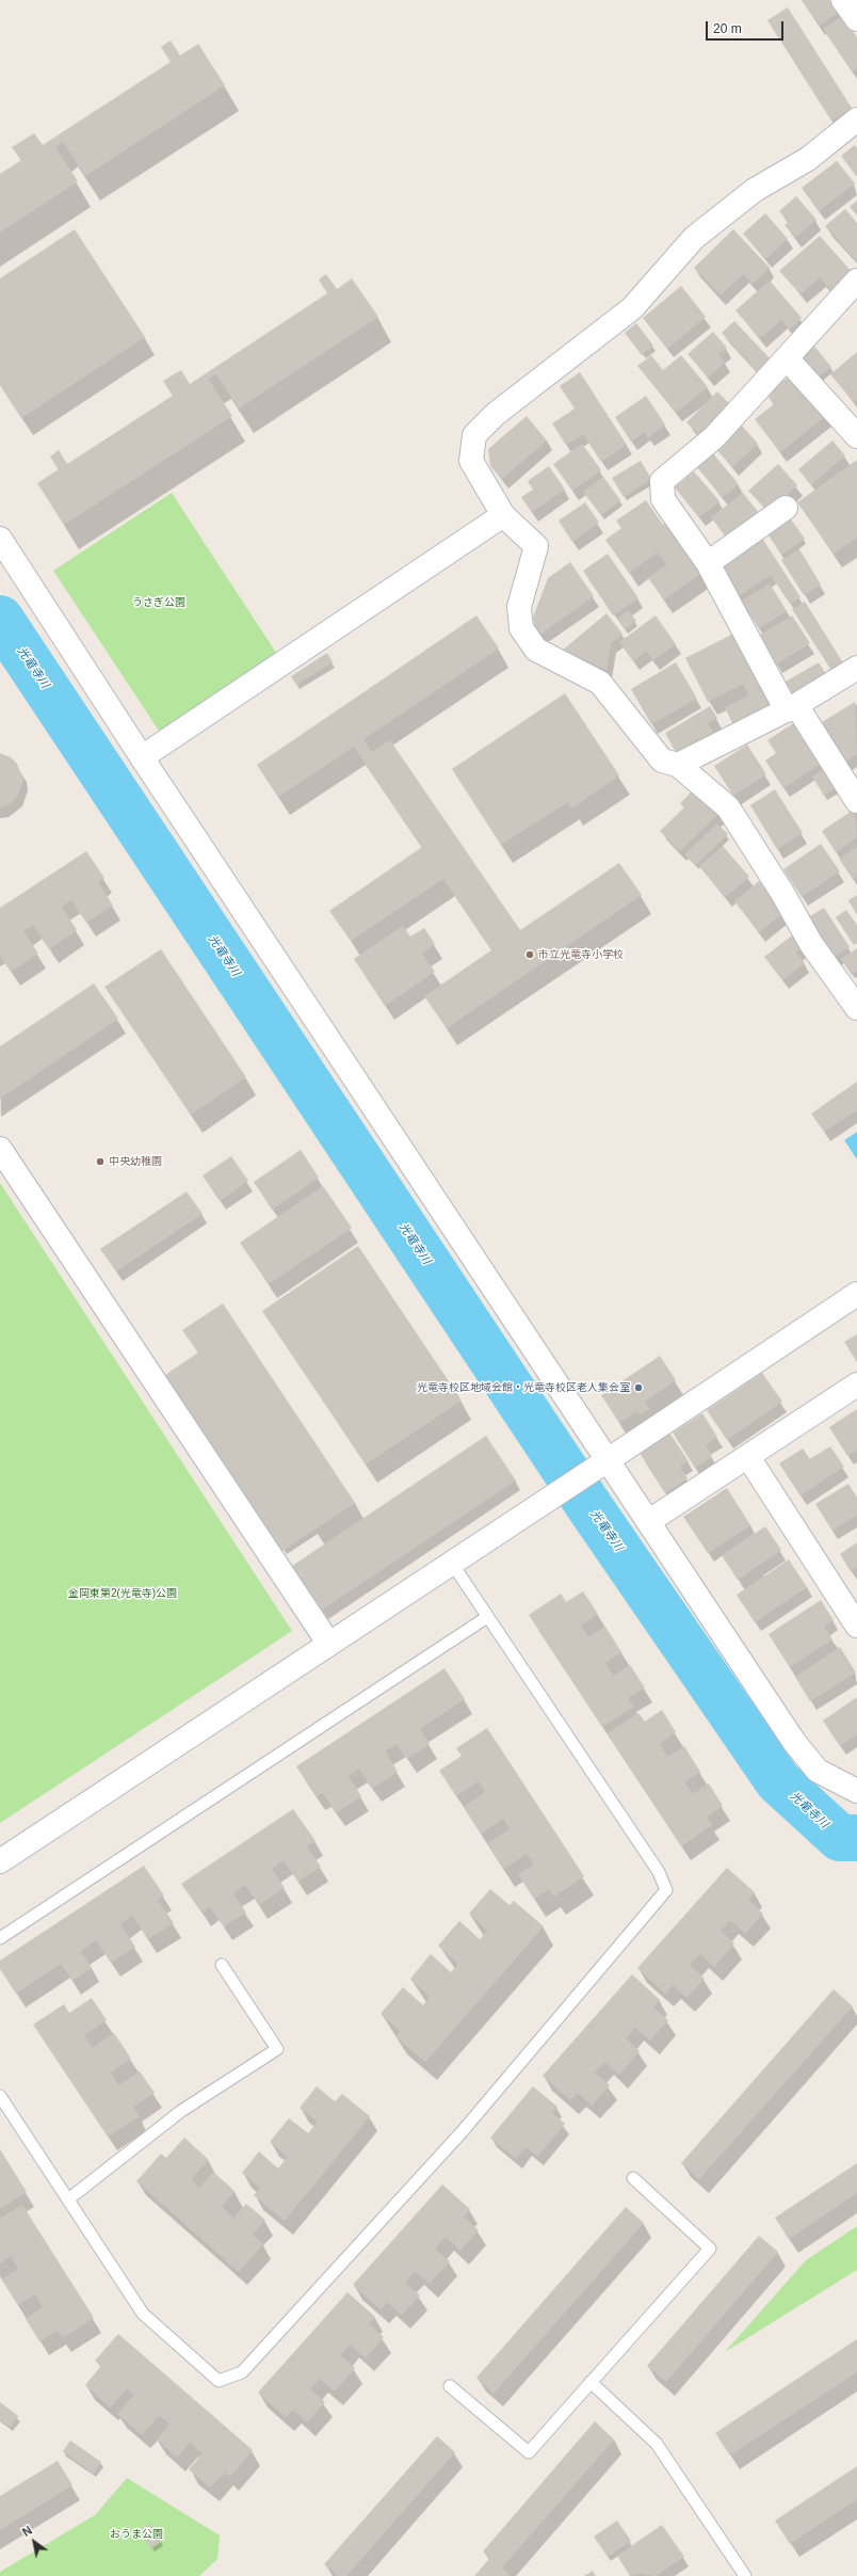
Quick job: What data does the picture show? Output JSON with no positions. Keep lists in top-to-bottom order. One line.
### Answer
{"water":["光竜寺川"],"parks":["うさぎ公園","金岡東第2(光竜寺)公園","おうま公園"],"places":["市立光竜寺小学校","中央幼稚園","光竜寺校区地域会館・光竜寺校区老人集会室"],"scale_bar":"20 m","north":"top left"}
